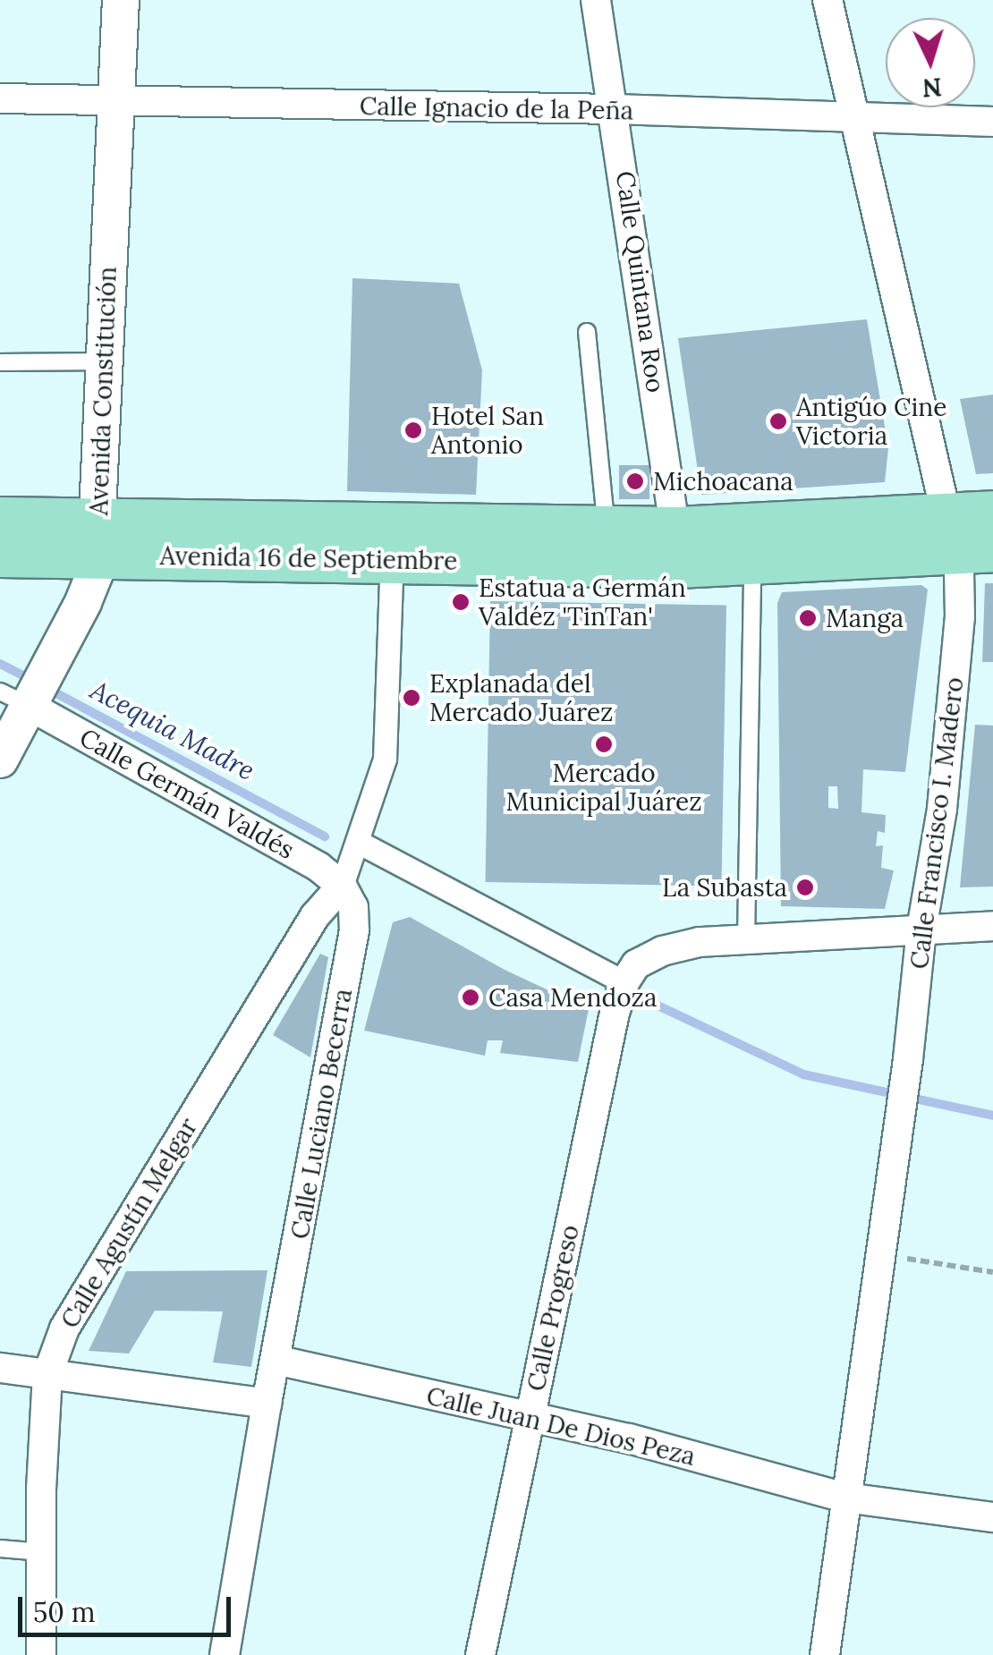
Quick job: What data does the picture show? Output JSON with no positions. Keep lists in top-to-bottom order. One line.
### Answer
{"streets":{"main road":["Avenida 16 de Septiembre"],"street":["Calle Ignacio de la Peña","Calle Quintana Roo","Avenida Constitución","Calle Germán Valdés","Calle Francisco I. Madero","Calle Luciano Becerra","Calle Agustín Melgar","Calle Progreso","Calle Juan De Dios Peza"]},"crossings":[["Calle Ignacio de la Peña","Calle Quintana Roo"],["Calle Ignacio de la Peña","Avenida Constitución"],["Calle Ignacio de la Peña","Calle Francisco I. Madero"],["Calle Quintana Roo","Avenida 16 de Septiembre"],["Avenida Constitución","Avenida 16 de Septiembre"],["Avenida Constitución","Calle Germán Valdés"],["Avenida 16 de Septiembre","Calle Francisco I. Madero"],["Calle Germán Valdés","Calle Luciano Becerra"],["Calle Germán Valdés","Calle Agustín Melgar"],["Calle Francisco I. Madero","Calle Juan De Dios Peza"],["Calle Luciano Becerra","Calle Agustín Melgar"],["Calle Luciano Becerra","Calle Juan De Dios Peza"],["Calle Progreso","Calle Juan De Dios Peza"]],"water":["Acequia Madre"],"places":["Antigúo Cine Victoria","Hotel San Antonio","Michoacana","Estatua a Germán Valdéz 'TinTan'","Manga","Explanada del Mercado Juárez","Mercado Municipal Juárez","La Subasta","Casa Mendoza"],"scale_bar":"50 m","north":"bottom"}
